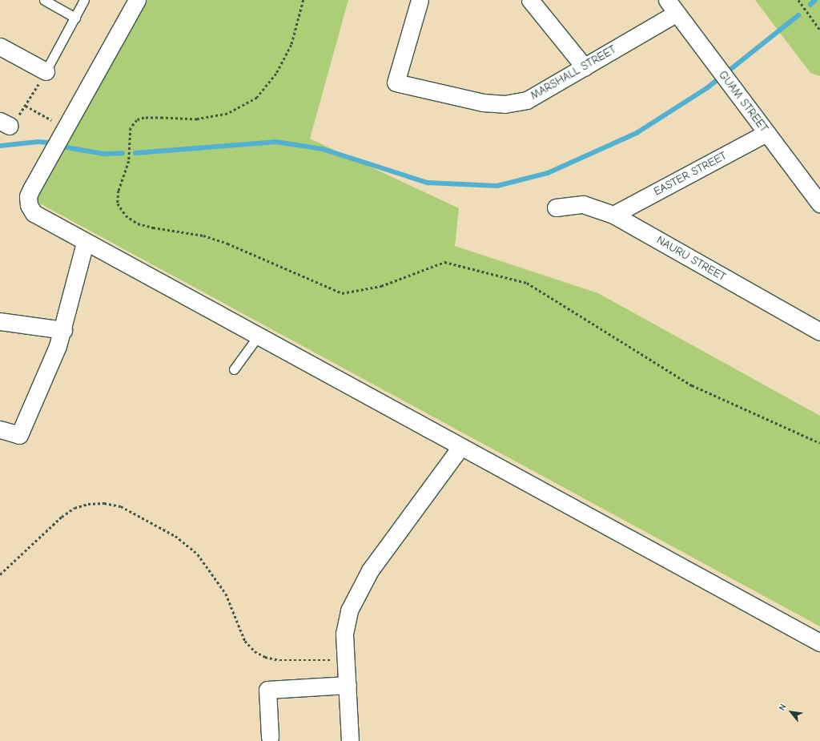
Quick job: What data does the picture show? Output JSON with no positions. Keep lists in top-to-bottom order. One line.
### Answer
{"streets":{"street":["MARSHALL STREET","GUAM STREET","EASTER STREET","NAURU STREET"]},"crossings":[["MARSHALL STREET","GUAM STREET"],["GUAM STREET","EASTER STREET"],["EASTER STREET","NAURU STREET"]],"north":"top left"}
